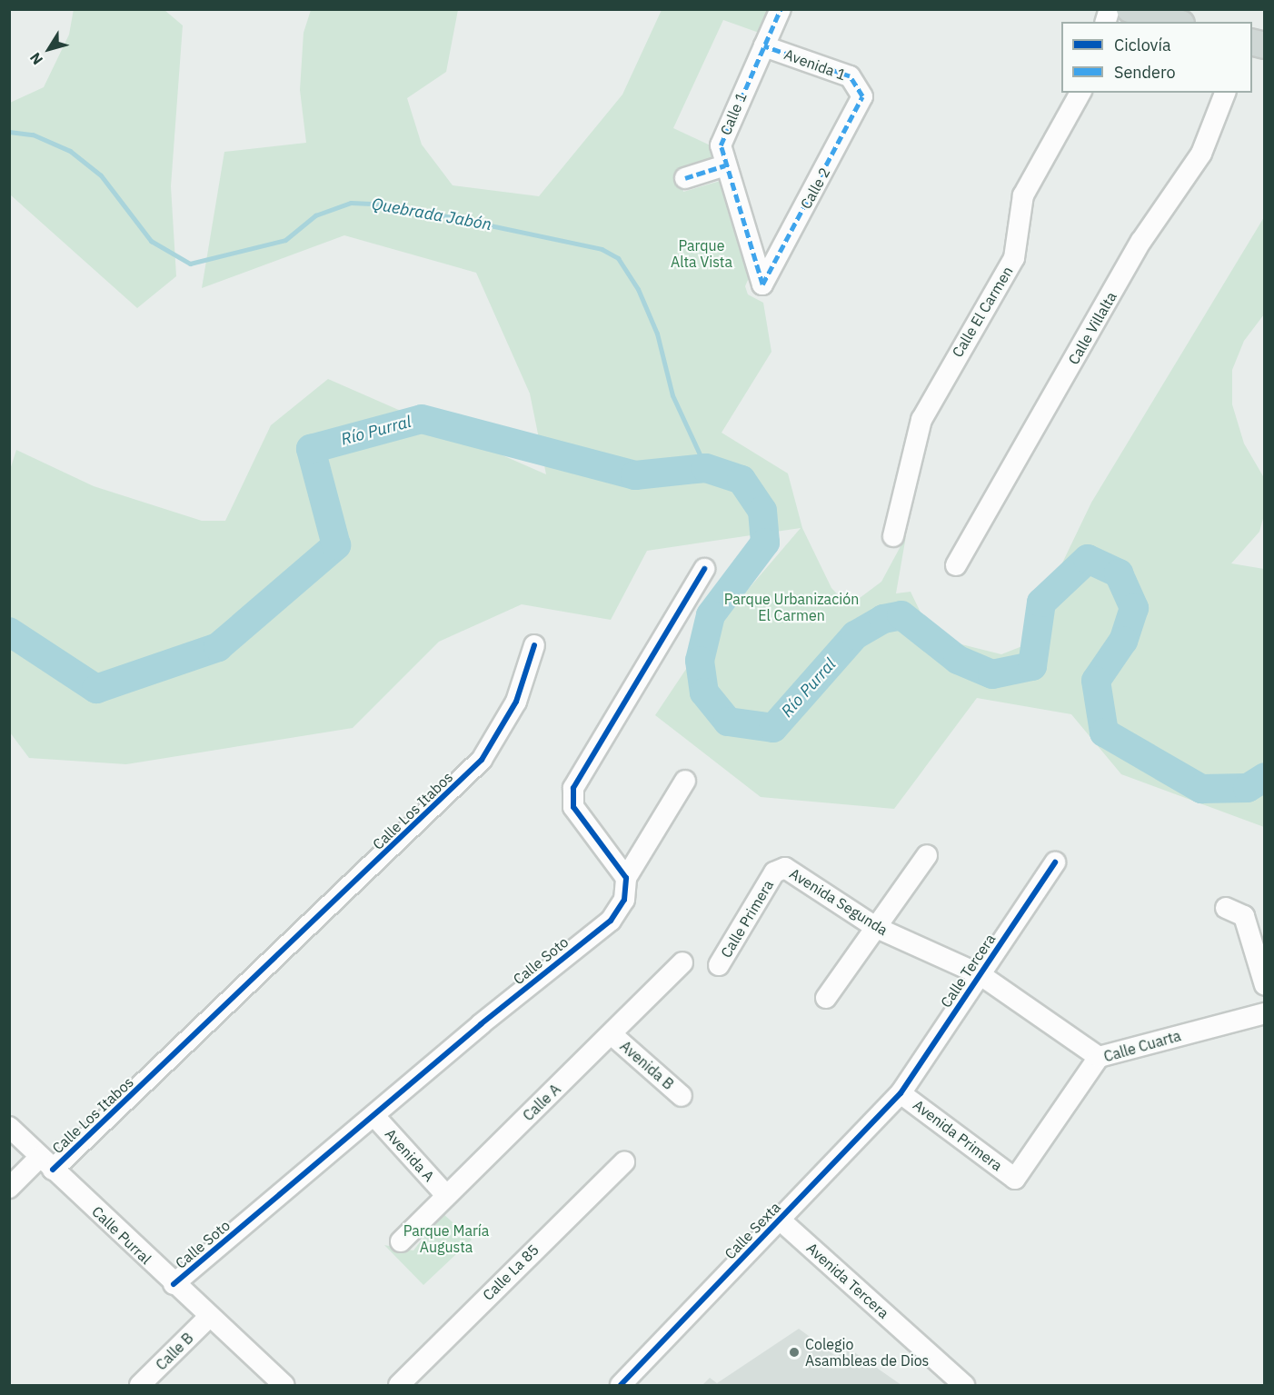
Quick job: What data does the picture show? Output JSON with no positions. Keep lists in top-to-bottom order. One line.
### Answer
{"streets":{"street":["Avenida 1","Calle 1","Calle 2","Calle El Carmen","Calle Villalta","Calle Los Itabos","Avenida Segunda","Calle Primera","Calle Soto","Calle Tercera","Calle Cuarta","Avenida B","Calle A","Avenida Primera","Avenida A","Calle Sexta","Calle Purral","Calle La 85","Avenida Tercera","Calle B"]},"crossings":[["Avenida 1","Calle 1"],["Avenida 1","Calle 2"],["Calle 1","Calle 2"],["Calle Los Itabos","Calle Purral"],["Avenida Segunda","Calle Primera"],["Avenida Segunda","Calle Tercera"],["Avenida Segunda","Calle Cuarta"],["Calle Soto","Avenida A"],["Calle Soto","Calle Purral"],["Calle Tercera","Avenida Primera"],["Calle Tercera","Calle Sexta"],["Calle Cuarta","Avenida Primera"],["Avenida B","Calle A"],["Calle A","Avenida A"],["Avenida Primera","Calle Sexta"],["Calle Sexta","Avenida Tercera"],["Calle Purral","Calle B"]],"water":["Quebrada Jabón","Río Purral"],"parks":["Parque Alta Vista","Parque Urbanización El Carmen","Parque María Augusta"],"places":["Colegio Asambleas de Dios"],"legend":["Ciclovía","Sendero"],"north":"bottom left"}
